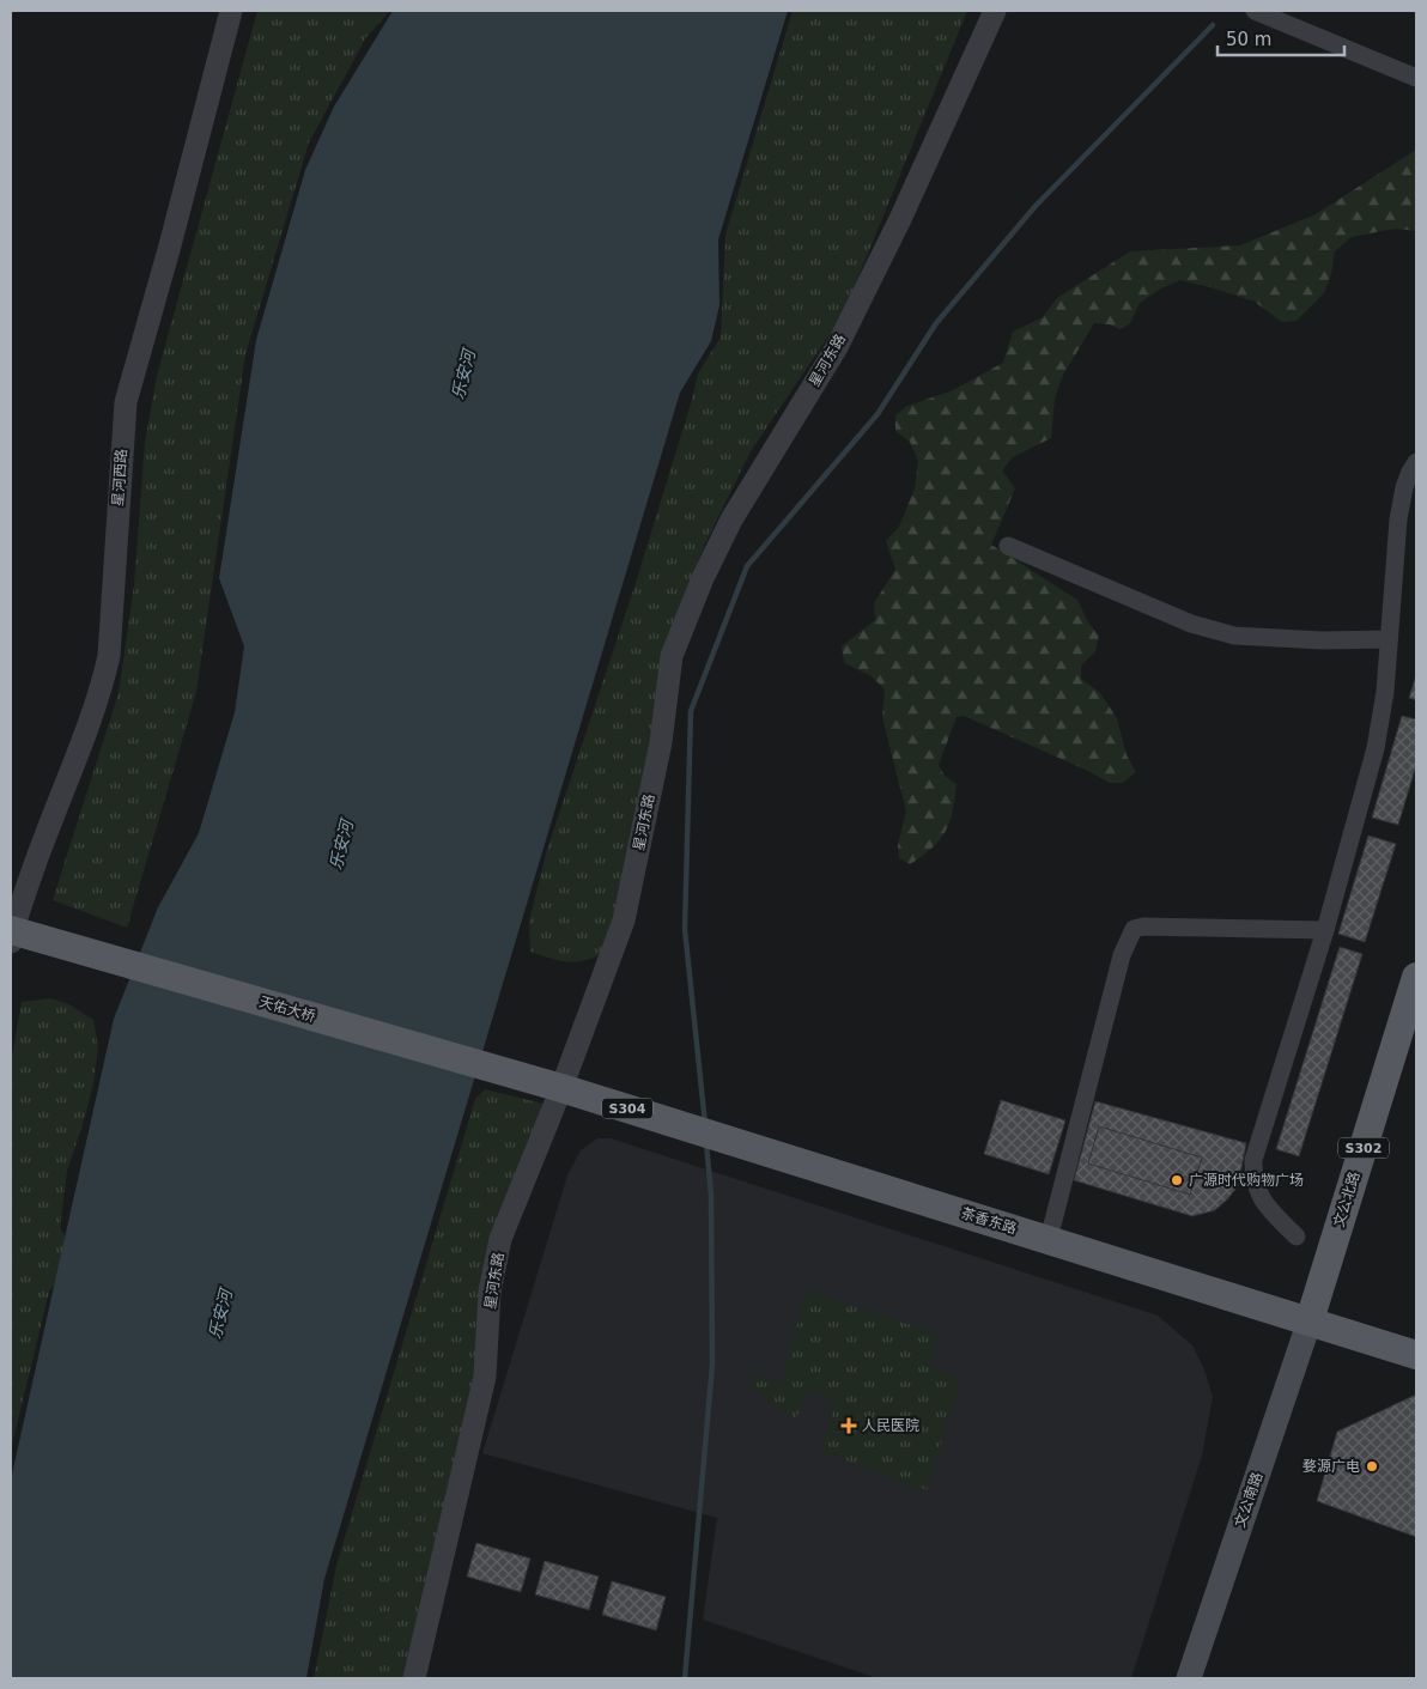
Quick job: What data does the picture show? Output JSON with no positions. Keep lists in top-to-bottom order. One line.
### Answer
{"streets":{"main road":["天佑大桥","S304","S302","文公北路","茶香东路","文公南路"],"street":["星河东路","星河西路"]},"crossings":[["星河东路","天佑大桥"],["星河东路","茶香东路"],["星河西路","天佑大桥"],["天佑大桥","茶香东路"],["文公北路","茶香东路"],["文公北路","文公南路"],["茶香东路","文公南路"]],"water":["乐安河"],"places":{"other":["广源时代购物广场","婺源广电"],"health":["人民医院"]},"scale_bar":"50 m"}
